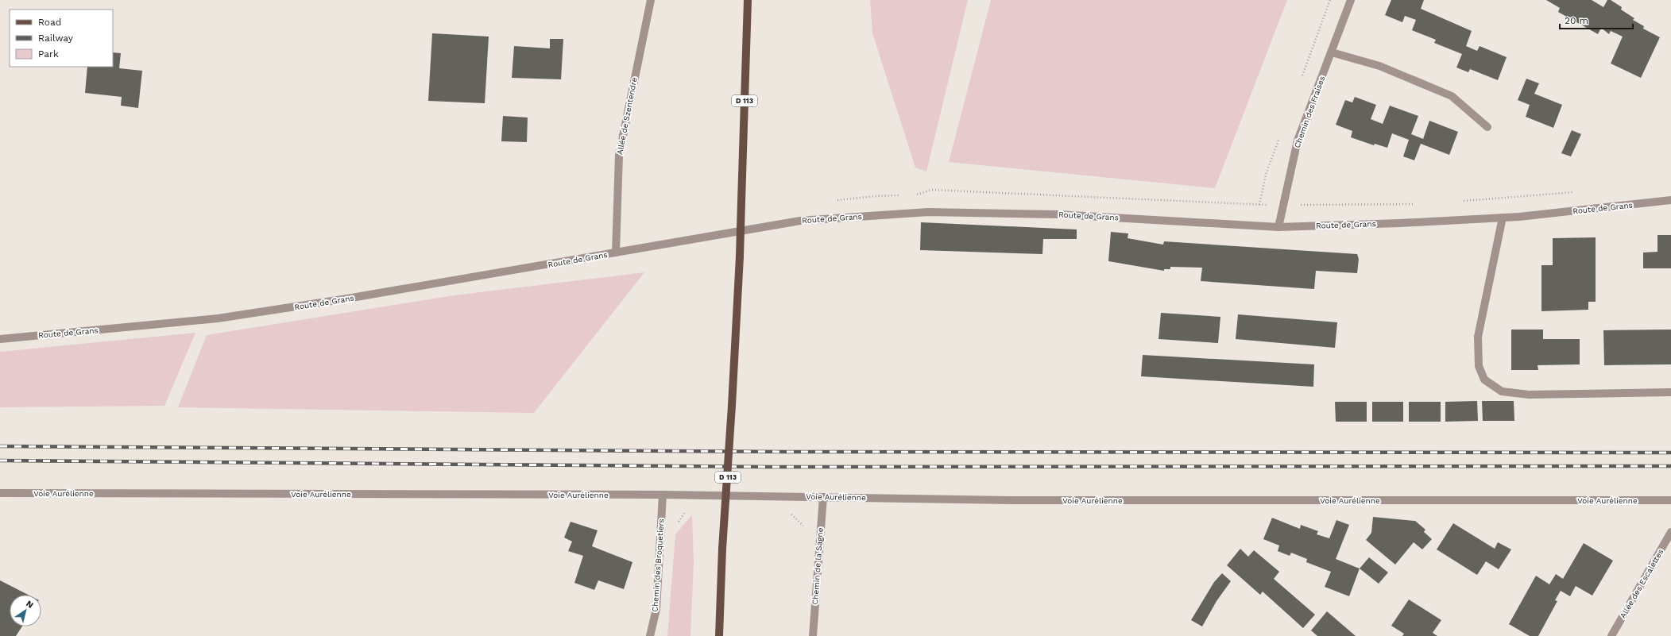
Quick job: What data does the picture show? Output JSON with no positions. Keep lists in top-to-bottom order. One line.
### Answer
{"streets":{"main road":["D 113"],"street":["Chemin des Fraises","Allée de Szentendre","Route de Grans","Voie Aurélienne","Chemin des Broquetiers","Chemin de la Sagne","Allée des Escalettes"]},"crossings":[["Chemin des Fraises","Route de Grans"],["Allée de Szentendre","Route de Grans"],["Voie Aurélienne","Chemin des Broquetiers"],["Voie Aurélienne","Chemin de la Sagne"]],"legend":["Road","Railway","Park"],"scale_bar":"20 m","north":"top right"}
